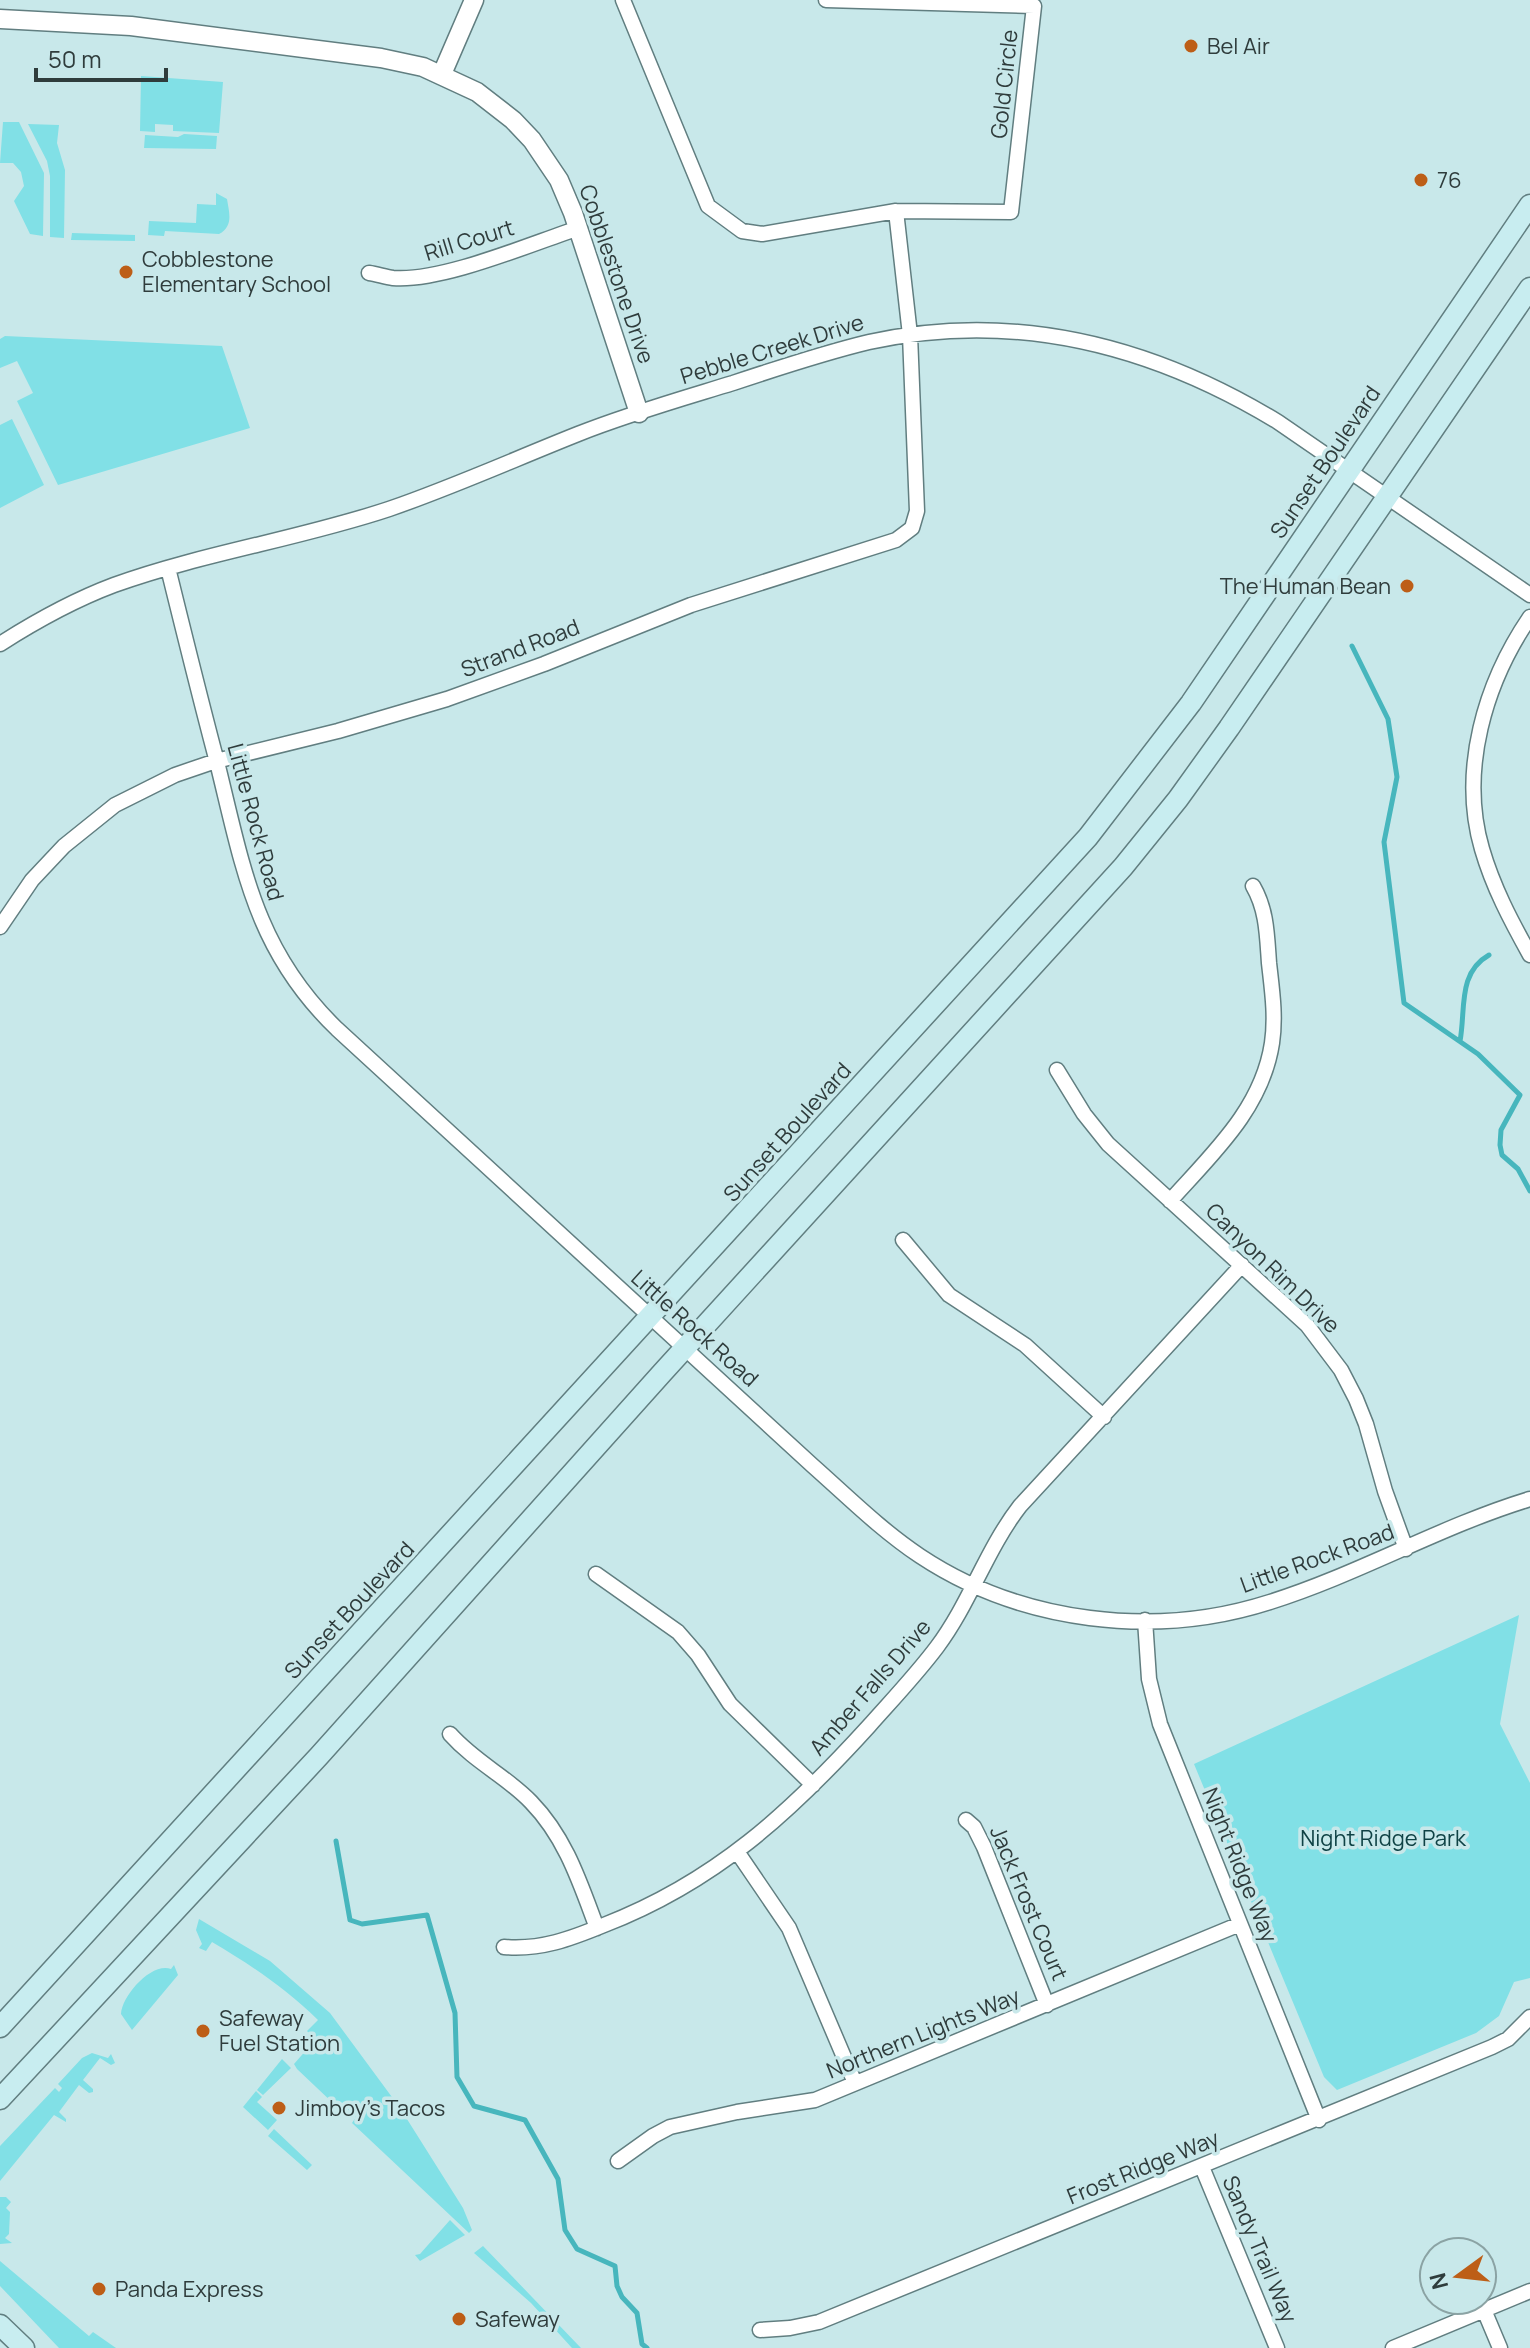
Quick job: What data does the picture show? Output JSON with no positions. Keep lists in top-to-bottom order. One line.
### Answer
{"streets":{"main road":["Sunset Boulevard"],"street":["Gold Circle","Rill Court","Cobblestone Drive","Pebble Creek Drive","Strand Road","Little Rock Road","Canyon Rim Drive","Amber Falls Drive","Night Ridge Way","Jack Frost Court","Northern Lights Way","Frost Ridge Way","Sandy Trail Way"]},"crossings":[["Rill Court","Cobblestone Drive"],["Cobblestone Drive","Pebble Creek Drive"],["Pebble Creek Drive","Sunset Boulevard"],["Pebble Creek Drive","Strand Road"],["Pebble Creek Drive","Little Rock Road"],["Sunset Boulevard","Little Rock Road"],["Strand Road","Little Rock Road"],["Little Rock Road","Canyon Rim Drive"],["Little Rock Road","Amber Falls Drive"],["Little Rock Road","Night Ridge Way"],["Canyon Rim Drive","Amber Falls Drive"],["Night Ridge Way","Northern Lights Way"],["Night Ridge Way","Frost Ridge Way"],["Jack Frost Court","Northern Lights Way"],["Frost Ridge Way","Sandy Trail Way"]],"parks":["Night Ridge Park"],"places":["Bel Air","76","Cobblestone Elementary School","The Human Bean","Safeway Fuel Station","Jimboy's Tacos","Panda Express","Safeway"],"scale_bar":"50 m","north":"left"}
